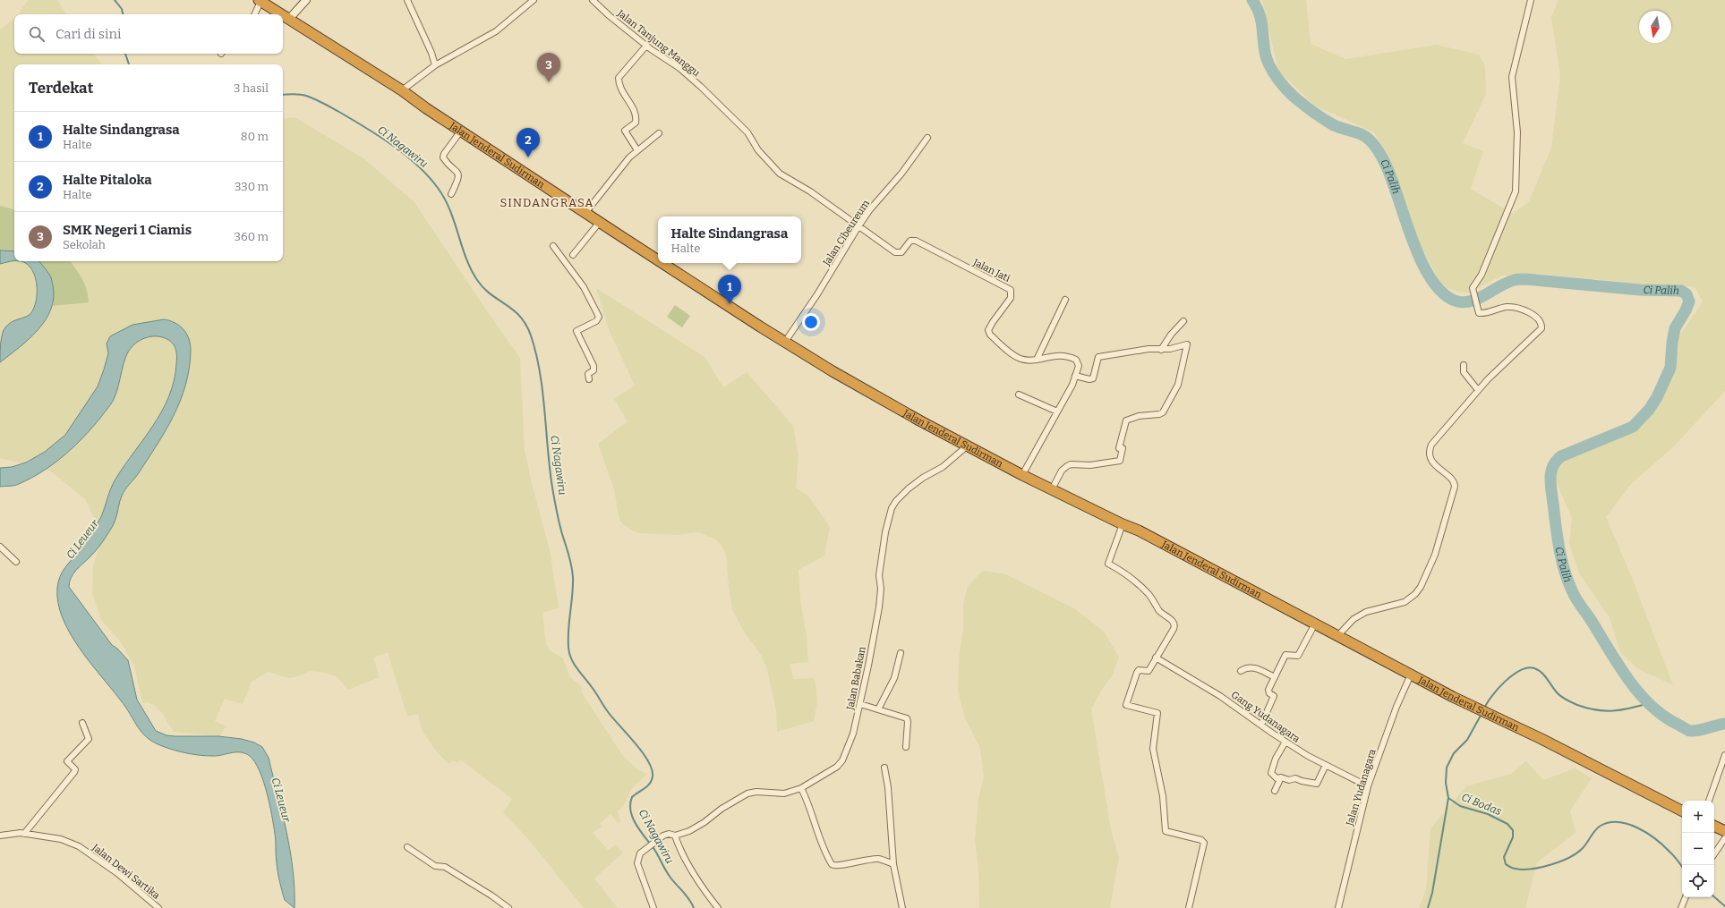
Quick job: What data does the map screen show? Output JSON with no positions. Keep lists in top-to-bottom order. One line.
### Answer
{"streets":{"highway":["Jalan Jenderal Sudirman"],"street":["Jalan Tanjung Manggu","Jalan Cibeureum","Jalan Jati","Jalan Babakan","Gang Yudanagara","Jalan Yudanagara","Jalan Dewi Sartika"]},"crossings":[["Jalan Tanjung Manggu","Jalan Cibeureum"],["Jalan Tanjung Manggu","Jalan Jati"],["Jalan Jenderal Sudirman","Jalan Cibeureum"],["Jalan Jenderal Sudirman","Jalan Jati"],["Jalan Jenderal Sudirman","Jalan Babakan"],["Jalan Jenderal Sudirman","Jalan Yudanagara"],["Jalan Cibeureum","Jalan Jati"],["Gang Yudanagara","Jalan Yudanagara"]],"districts":["SINDANGRASA"],"water":["Ci Nagawiru","Ci Palih","Ci Leueur","Ci Bodas"],"north":"bottom","page":{"search":"Cari di sini","pins":["3","2","1"],"heading":["Terdekat","3 hasil"],"list":[{"mark":"1","name":"Halte Sindangrasa","note":"Halte","value":"80 m"},{"mark":"2","name":"Halte Pitaloka","note":"Halte","value":"330 m"},{"mark":"3","name":"SMK Negeri 1 Ciamis","note":"Sekolah","value":"360 m"}],"popup":["Halte Sindangrasa","Halte"],"map_buttons":["+","−"]}}
